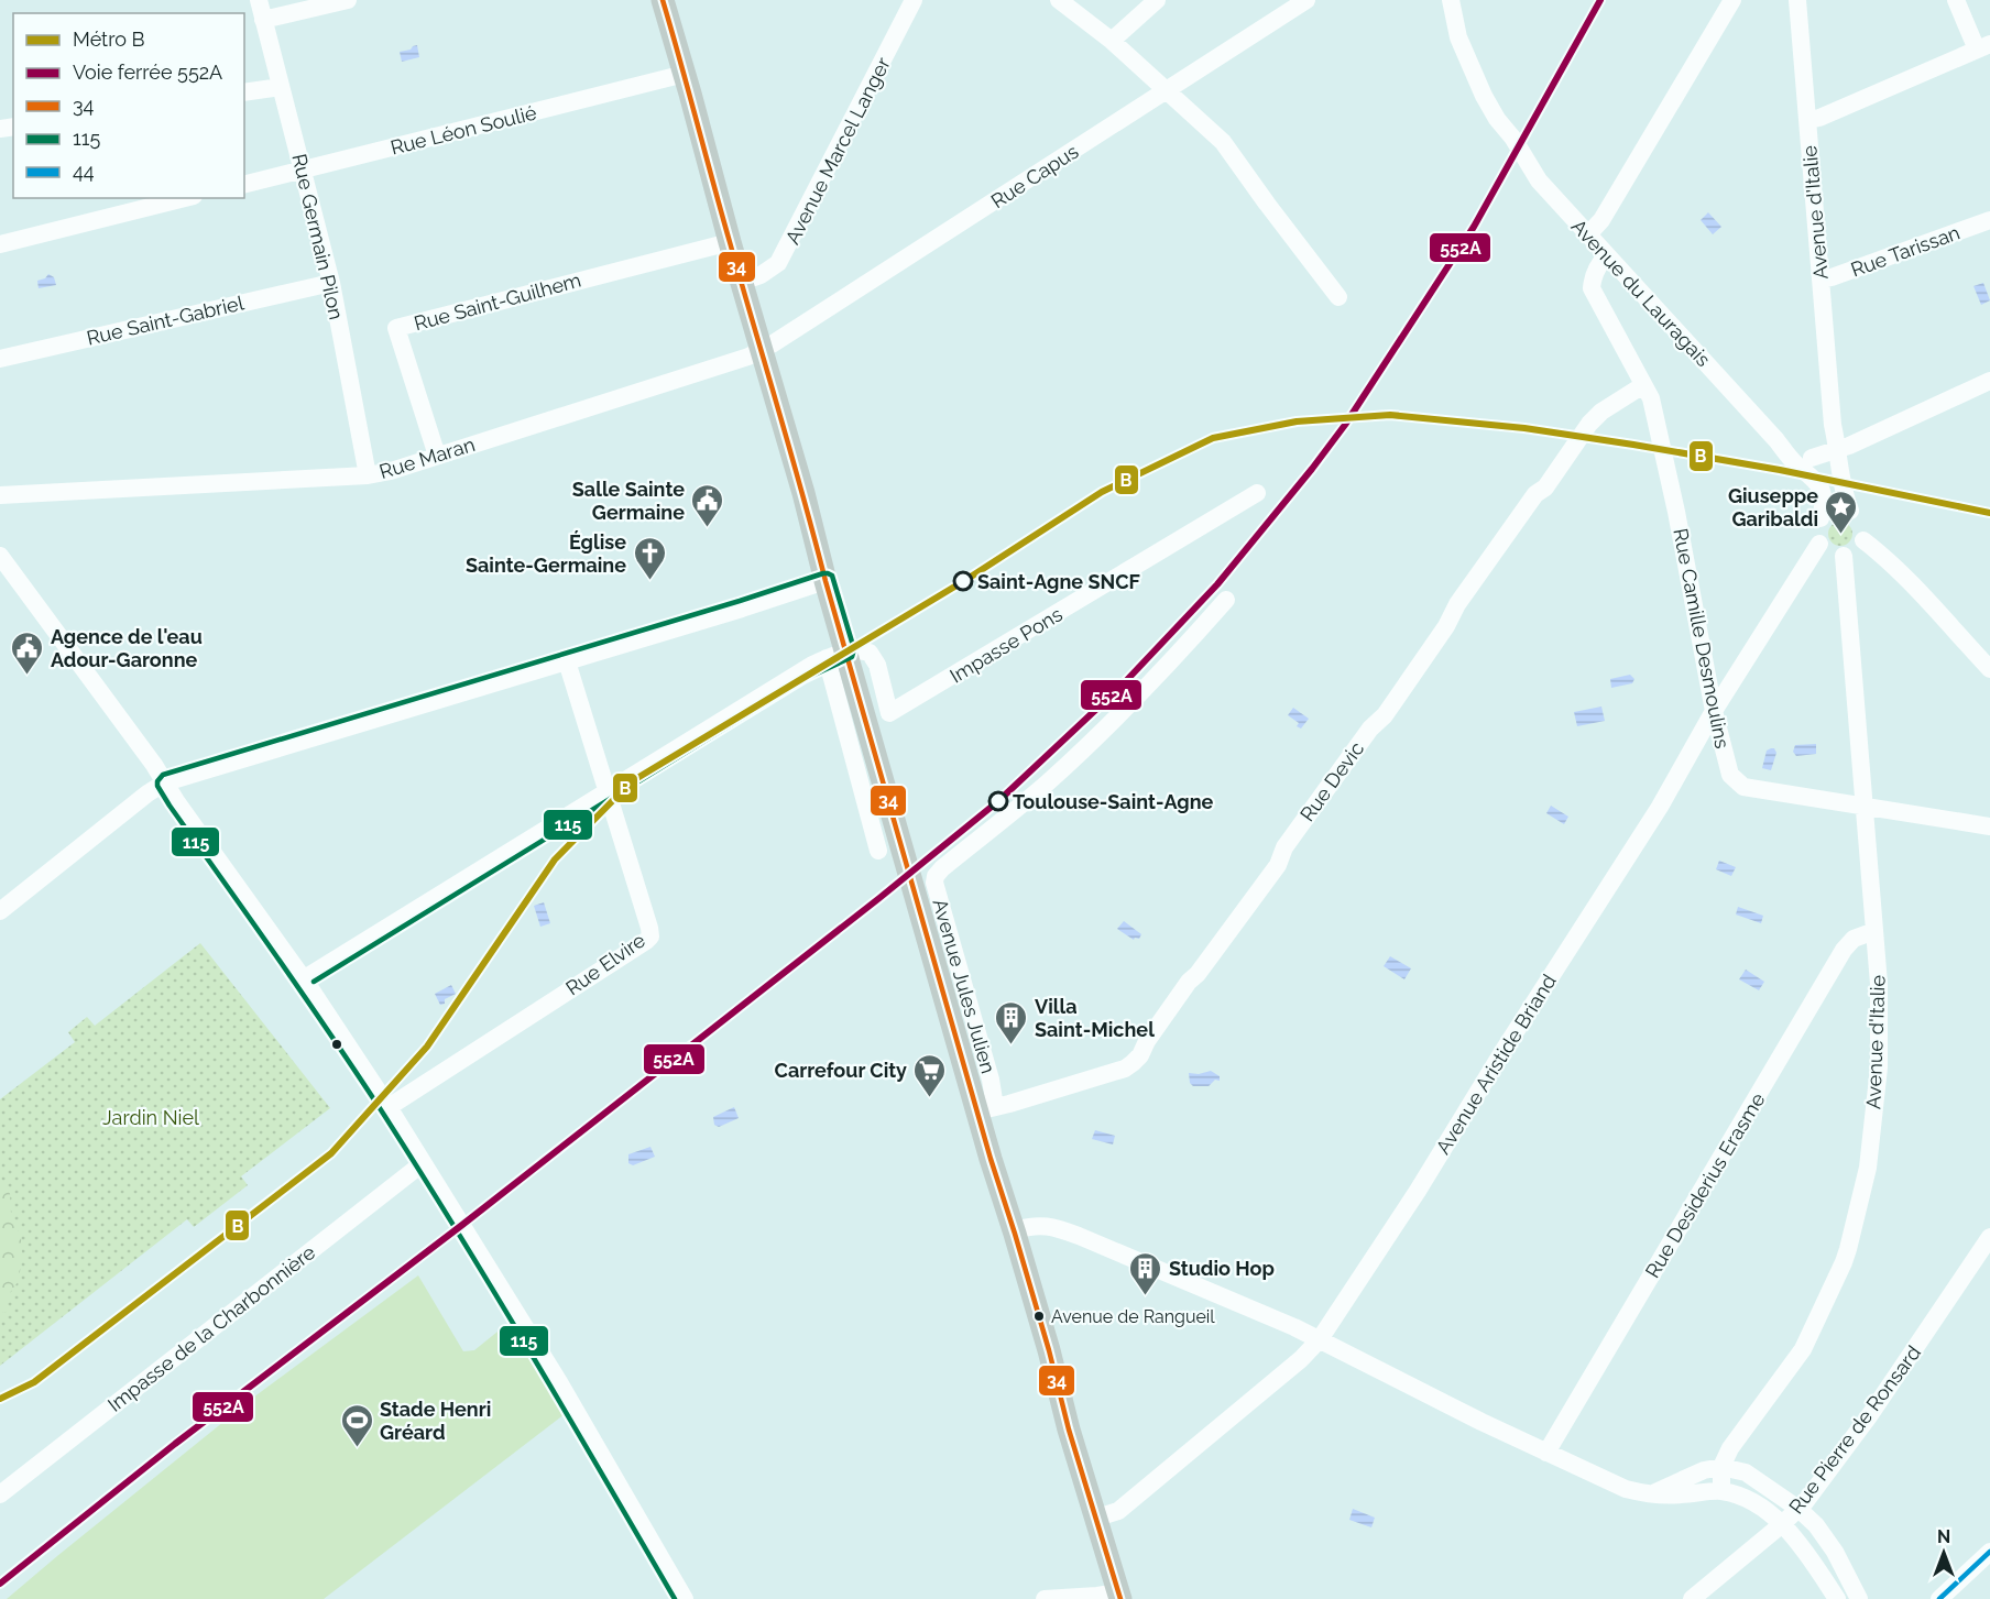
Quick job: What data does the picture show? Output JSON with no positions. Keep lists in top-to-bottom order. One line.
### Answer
{"streets":{"main road":["Avenue Jules Julien"],"street":["Rue Léon Soulié","Avenue Marcel Langer","Rue Capus","Avenue d'Italie","Rue Germain Pilon","Rue Tarissan","Avenue du Lauragais","Rue Saint-Guilhem","Rue Saint-Gabriel","Rue Maran","Rue Camille Desmoulins","Impasse Pons","Rue Devic","Rue Elvire","Avenue Aristide Briand","Rue Desiderius Erasme","Impasse de la Charbonnière","Rue Pierre de Ronsard"]},"crossings":[["Rue Léon Soulié","Rue Germain Pilon"],["Rue Léon Soulié","Avenue Jules Julien"],["Avenue Marcel Langer","Avenue Jules Julien"],["Rue Capus","Rue Maran"],["Rue Capus","Avenue Jules Julien"],["Avenue d'Italie","Rue Tarissan"],["Avenue d'Italie","Avenue du Lauragais"],["Avenue d'Italie","Rue Camille Desmoulins"],["Avenue d'Italie","Avenue Aristide Briand"],["Avenue d'Italie","Rue Desiderius Erasme"],["Rue Germain Pilon","Rue Saint-Gabriel"],["Rue Germain Pilon","Rue Maran"],["Avenue du Lauragais","Rue Camille Desmoulins"],["Rue Saint-Guilhem","Rue Maran"],["Rue Saint-Guilhem","Avenue Jules Julien"],["Rue Maran","Avenue Jules Julien"],["Rue Camille Desmoulins","Rue Devic"],["Rue Camille Desmoulins","Avenue Aristide Briand"],["Impasse Pons","Avenue Jules Julien"],["Rue Devic","Avenue Jules Julien"],["Avenue Jules Julien","Avenue Aristide Briand"]],"parks":["Jardin Niel"],"places":{"public building":["Salle Sainte Germaine","Agence de l'eau Adour-Garonne"],"place":["Giuseppe Garibaldi"],"church":["Église Sainte-Germaine"],"other":["Saint-Agne SNCF","Toulouse-Saint-Agne","Avenue de Rangueil"],"building":["Villa Saint-Michel","Studio Hop"],"supermarket":["Carrefour City"],"sports":["Stade Henri Gréard"]},"lines":["rail line 552A","transit line 34","metro line B","transit line 115","transit line 44"],"legend":["Métro B","Voie ferrée 552A","34","115","44"],"north":"top"}
